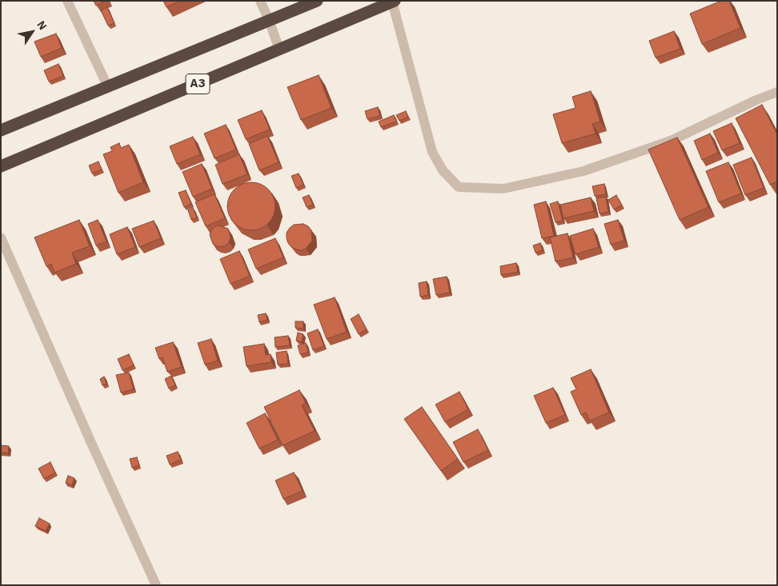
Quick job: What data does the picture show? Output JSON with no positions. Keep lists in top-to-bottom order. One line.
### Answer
{"streets":{"highway":["A3"]},"north":"top right"}
